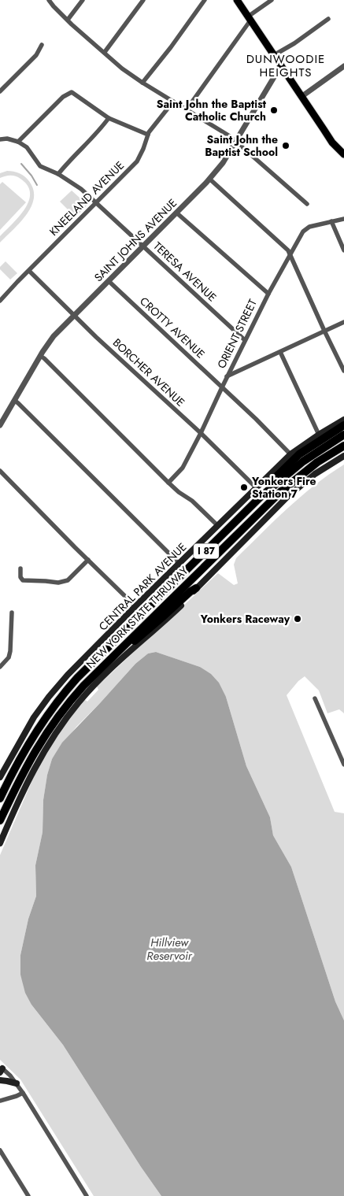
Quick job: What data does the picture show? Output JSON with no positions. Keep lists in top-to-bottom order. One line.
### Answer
{"streets":{"highway":["I 87","NEW YORK STATE THRUWAY"],"main road":["CENTRAL PARK AVENUE"],"street":["KNEELAND AVENUE","SAINT JOHNS AVENUE","TERESA AVENUE","CROTTY AVENUE","ORIENT STREET","BORCHER AVENUE"]},"crossings":[["KNEELAND AVENUE","TERESA AVENUE"],["KNEELAND AVENUE","BORCHER AVENUE"],["SAINT JOHNS AVENUE","TERESA AVENUE"],["SAINT JOHNS AVENUE","CROTTY AVENUE"],["SAINT JOHNS AVENUE","BORCHER AVENUE"],["TERESA AVENUE","ORIENT STREET"],["CROTTY AVENUE","ORIENT STREET"],["CROTTY AVENUE","CENTRAL PARK AVENUE"],["ORIENT STREET","BORCHER AVENUE"],["BORCHER AVENUE","CENTRAL PARK AVENUE"]],"districts":["DUNWOODIE HEIGHTS"],"water":["Hillview Reservoir"],"places":["Saint John the Baptist Catholic Church","Saint John the Baptist School","Yonkers Fire Station 7","Yonkers Raceway"]}
